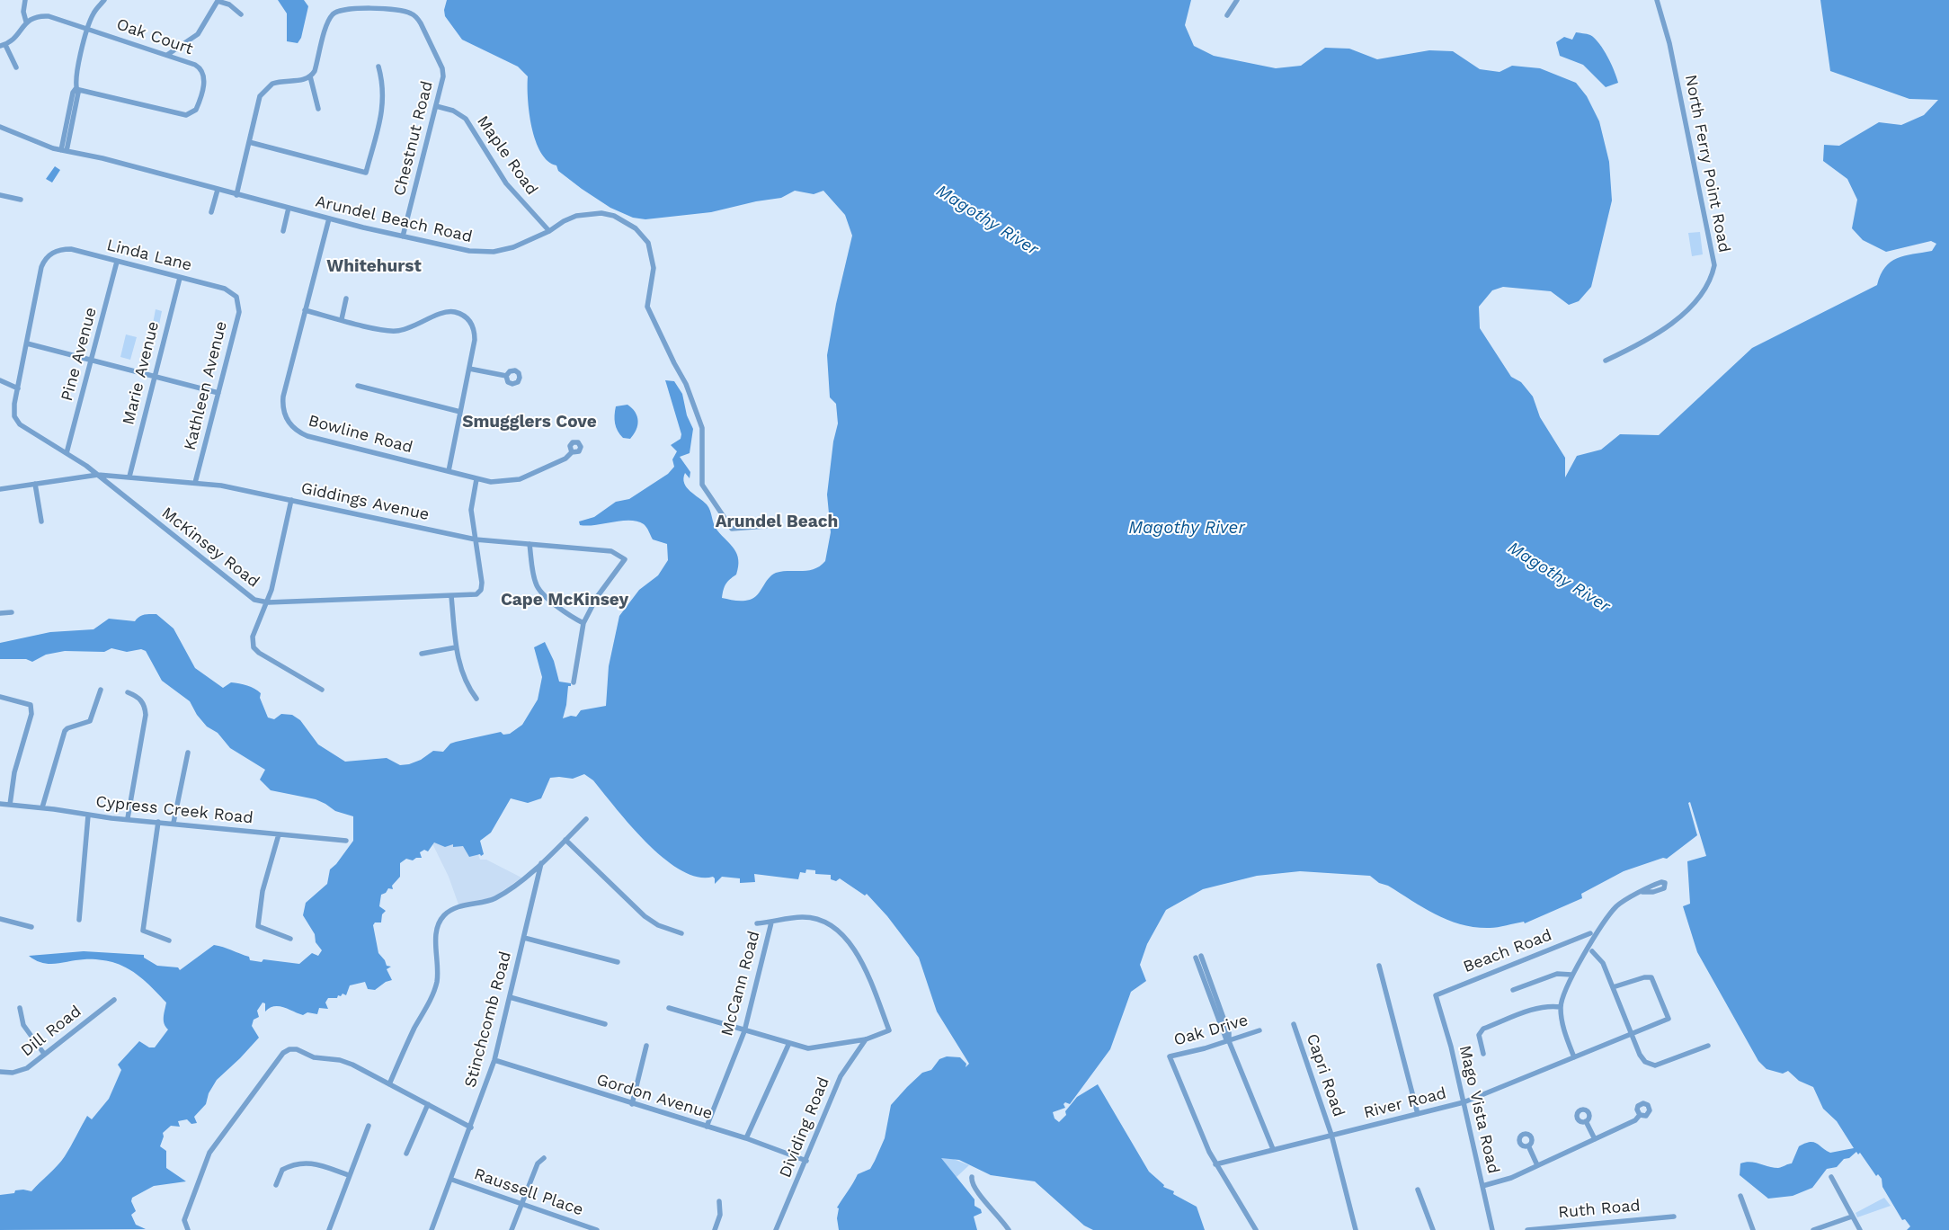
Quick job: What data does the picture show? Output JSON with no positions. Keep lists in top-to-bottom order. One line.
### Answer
{"streets":{"street":["Oak Court","Chestnut Road","Maple Road","North Ferry Point Road","Arundel Beach Road","Linda Lane","Pine Avenue","Marie Avenue","Kathleen Avenue","Bowline Road","Giddings Avenue","McKinsey Road","Cypress Creek Road","Beach Road","McCann Road","Stinchcomb Road","Oak Drive","Dill Road","Capri Road","Gordon Avenue","River Road","Mago Vista Road","Dividing Road","Raussell Place","Ruth Road"]},"crossings":[["Chestnut Road","Maple Road"],["Chestnut Road","Arundel Beach Road"],["Maple Road","Arundel Beach Road"],["Arundel Beach Road","Bowline Road"],["Linda Lane","Pine Avenue"],["Linda Lane","Marie Avenue"],["Linda Lane","Kathleen Avenue"],["Pine Avenue","McKinsey Road"],["Marie Avenue","Giddings Avenue"],["Kathleen Avenue","Giddings Avenue"],["Giddings Avenue","McKinsey Road"],["Beach Road","Mago Vista Road"],["McCann Road","Gordon Avenue"],["Stinchcomb Road","Gordon Avenue"],["Stinchcomb Road","Raussell Place"],["Oak Drive","River Road"],["Capri Road","River Road"],["Gordon Avenue","Dividing Road"],["River Road","Mago Vista Road"]],"districts":["Whitehurst","Smugglers Cove","Arundel Beach","Cape McKinsey"],"water":["Magothy River"]}
